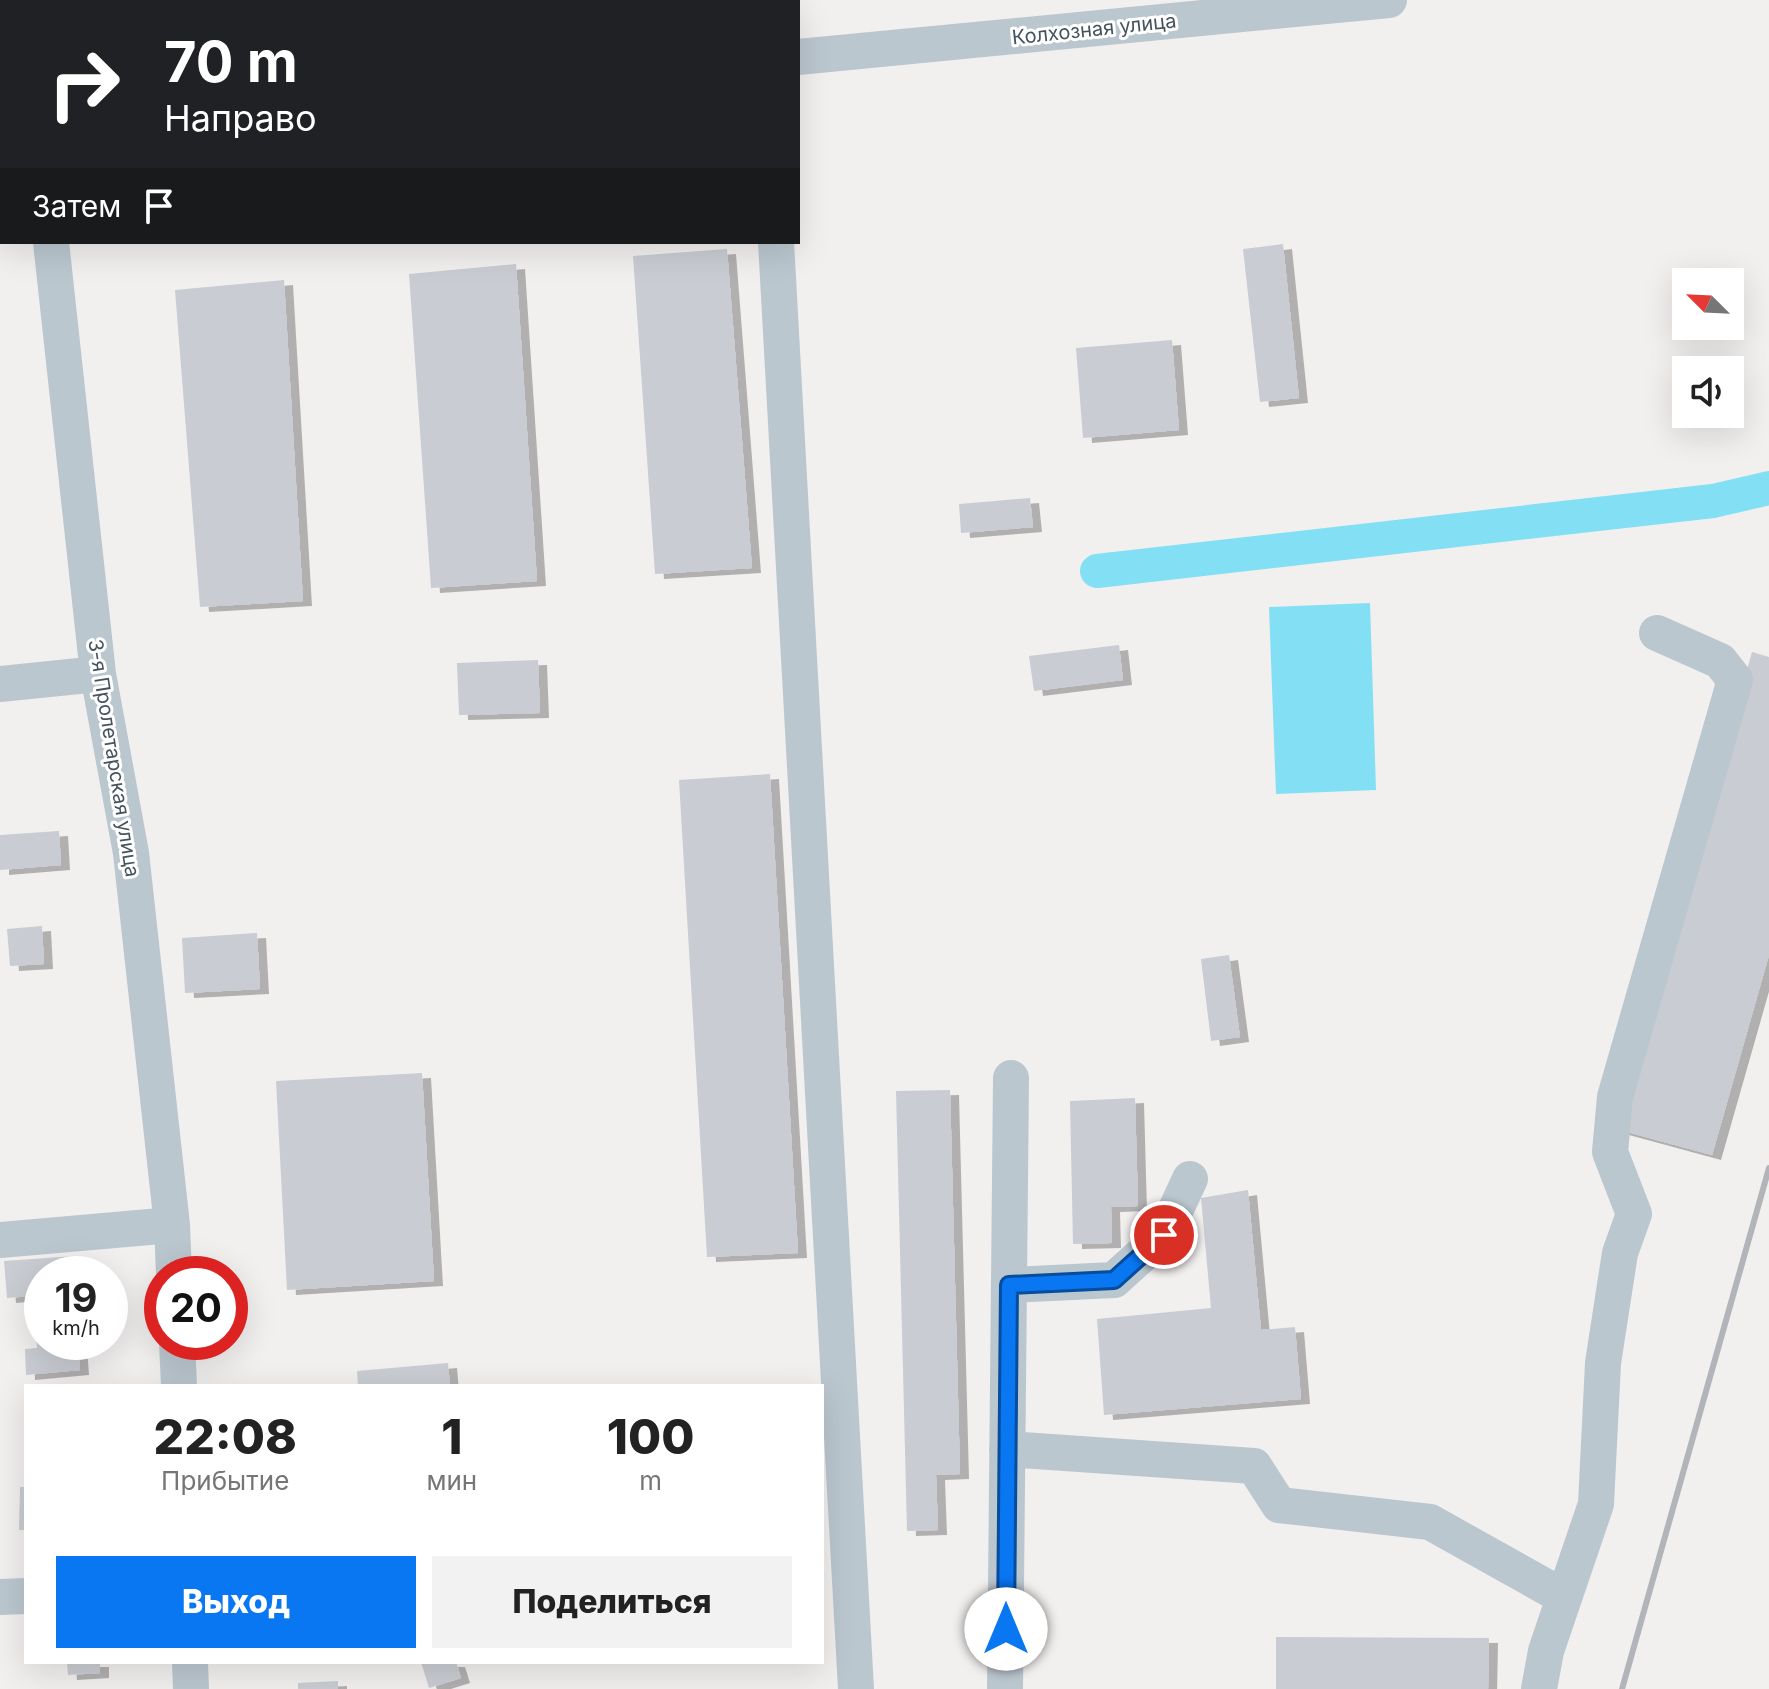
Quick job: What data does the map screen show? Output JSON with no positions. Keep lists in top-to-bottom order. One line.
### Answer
{"streets":{"street":["Колхозная улица","3-я Пролетарская улица"]},"north":"top left","page":{"turn":["70 m","Направо"],"then":"Затем","speed":"19 km/h","limit":"20","eta":["22:08","Прибытие","1","мин","100","m"],"buttons":["Выход","Поделиться"]}}
